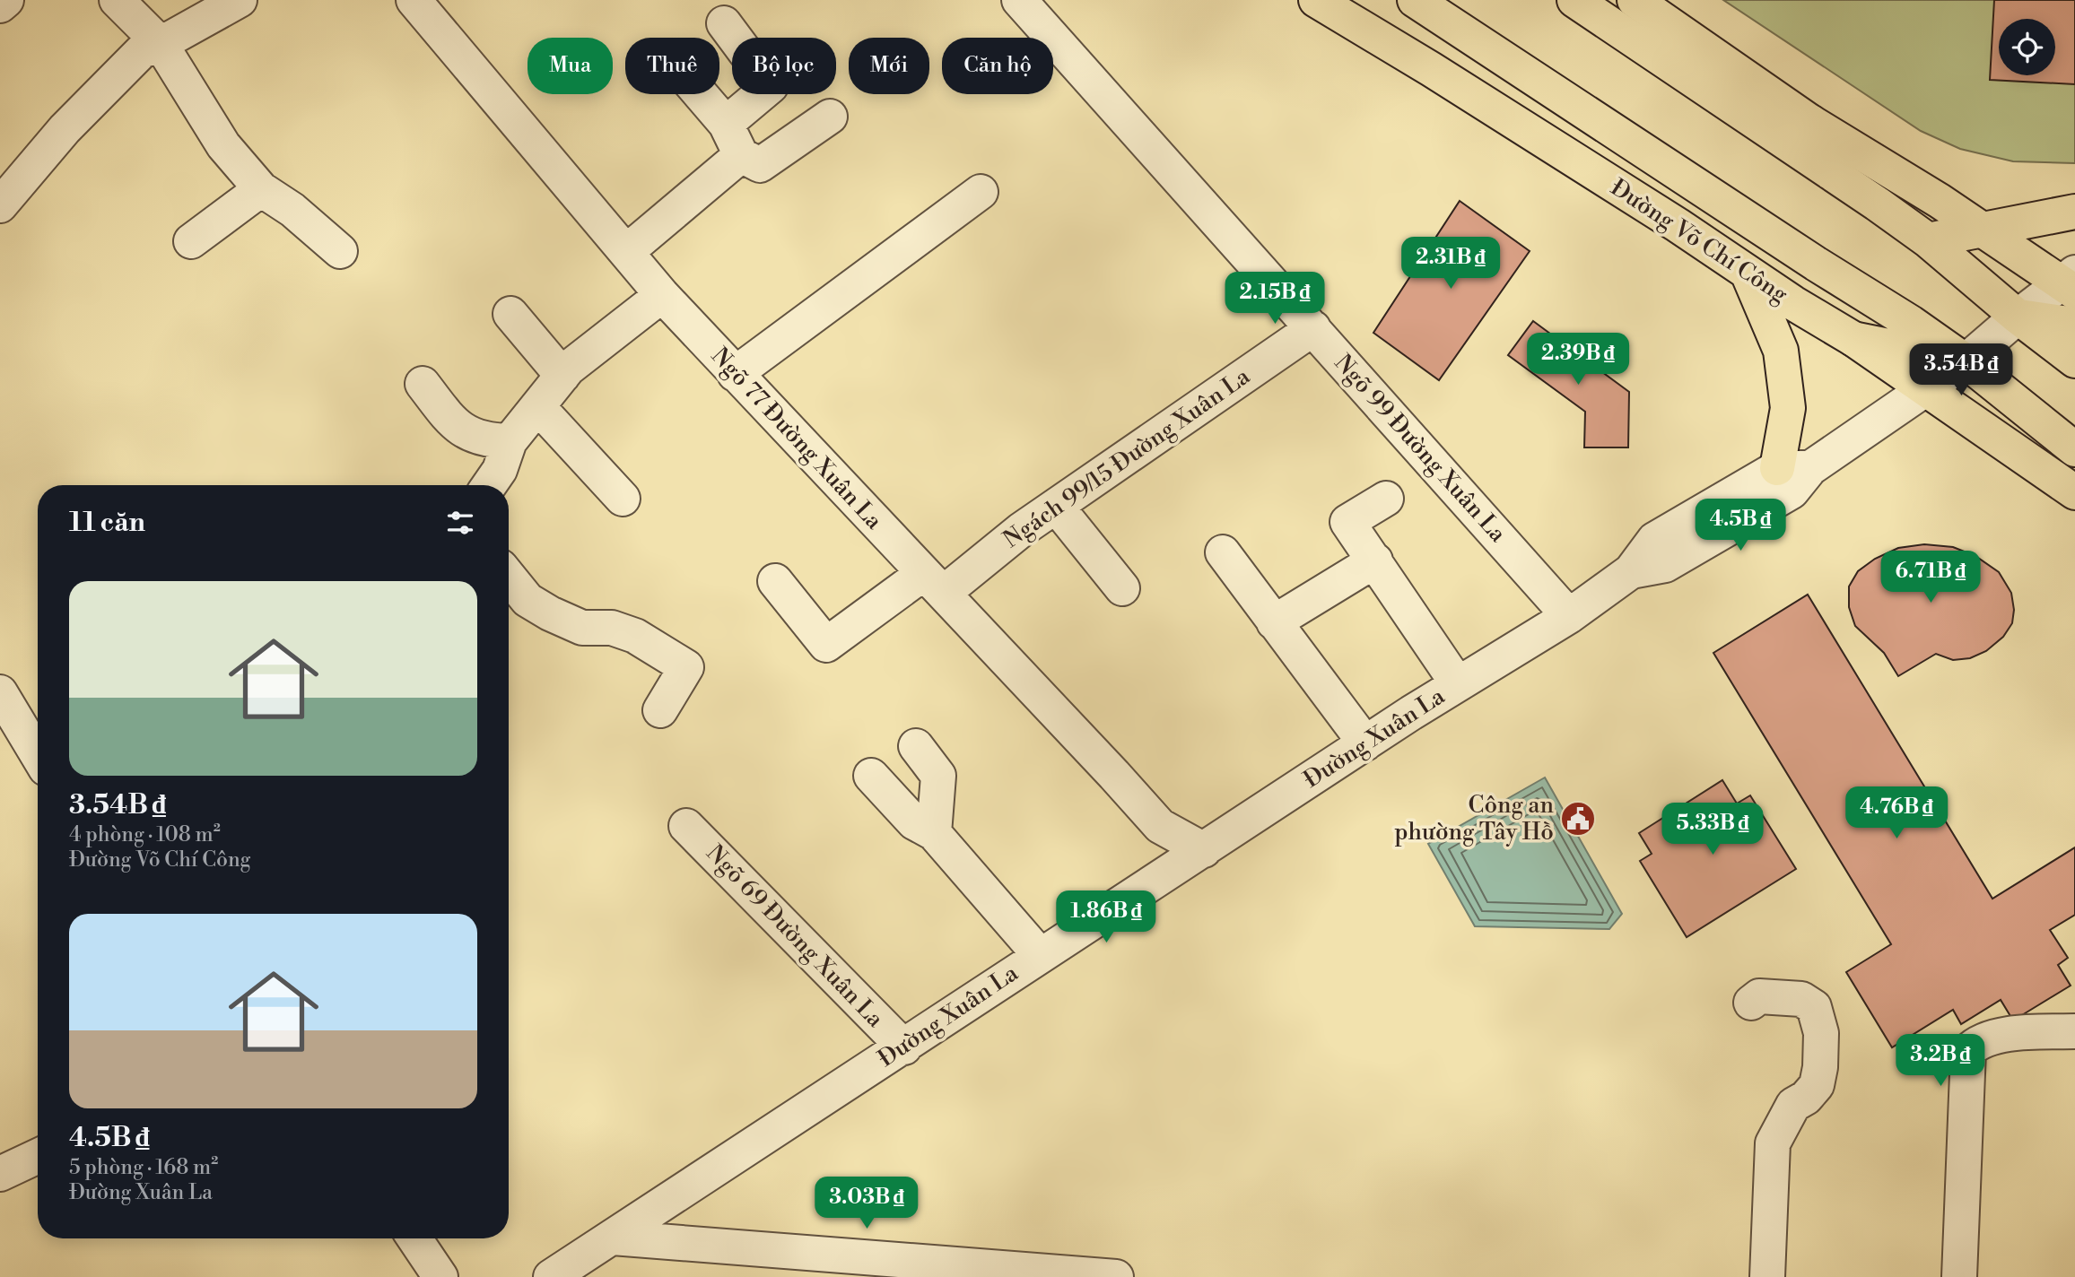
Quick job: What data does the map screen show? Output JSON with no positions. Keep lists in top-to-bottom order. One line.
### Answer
{"streets":{"main road":["Đường Võ Chí Công"],"street":["Ngõ 77 Đường Xuân La","Ngõ 99 Đường Xuân La","Ngách 99/15 Đường Xuân La","Đường Xuân La","Ngõ 69 Đường Xuân La"]},"crossings":[["Đường Võ Chí Công","Đường Xuân La"],["Ngõ 77 Đường Xuân La","Ngách 99/15 Đường Xuân La"],["Ngõ 77 Đường Xuân La","Đường Xuân La"],["Ngõ 99 Đường Xuân La","Ngách 99/15 Đường Xuân La"],["Ngõ 99 Đường Xuân La","Đường Xuân La"],["Đường Xuân La","Ngõ 69 Đường Xuân La"]],"places":{"public building":["Công an phường Tây Hồ"]},"page":{"chip":["Mua","Thuê","Bộ lọc","Mới","Căn hộ"],"price":["2.31B ₫","2.15B ₫","2.39B ₫","3.54B ₫","4.5B ₫","6.71B ₫","4.76B ₫","5.33B ₫","1.86B ₫","3.2B ₫","3.03B ₫"],"heading":"11 căn","list":[{"name":"3.54B ₫","note":"4 phòng · 108 m² · Đường Võ Chí Công"},{"name":"4.5B ₫","note":"5 phòng · 168 m² · Đường Xuân La"}]}}
